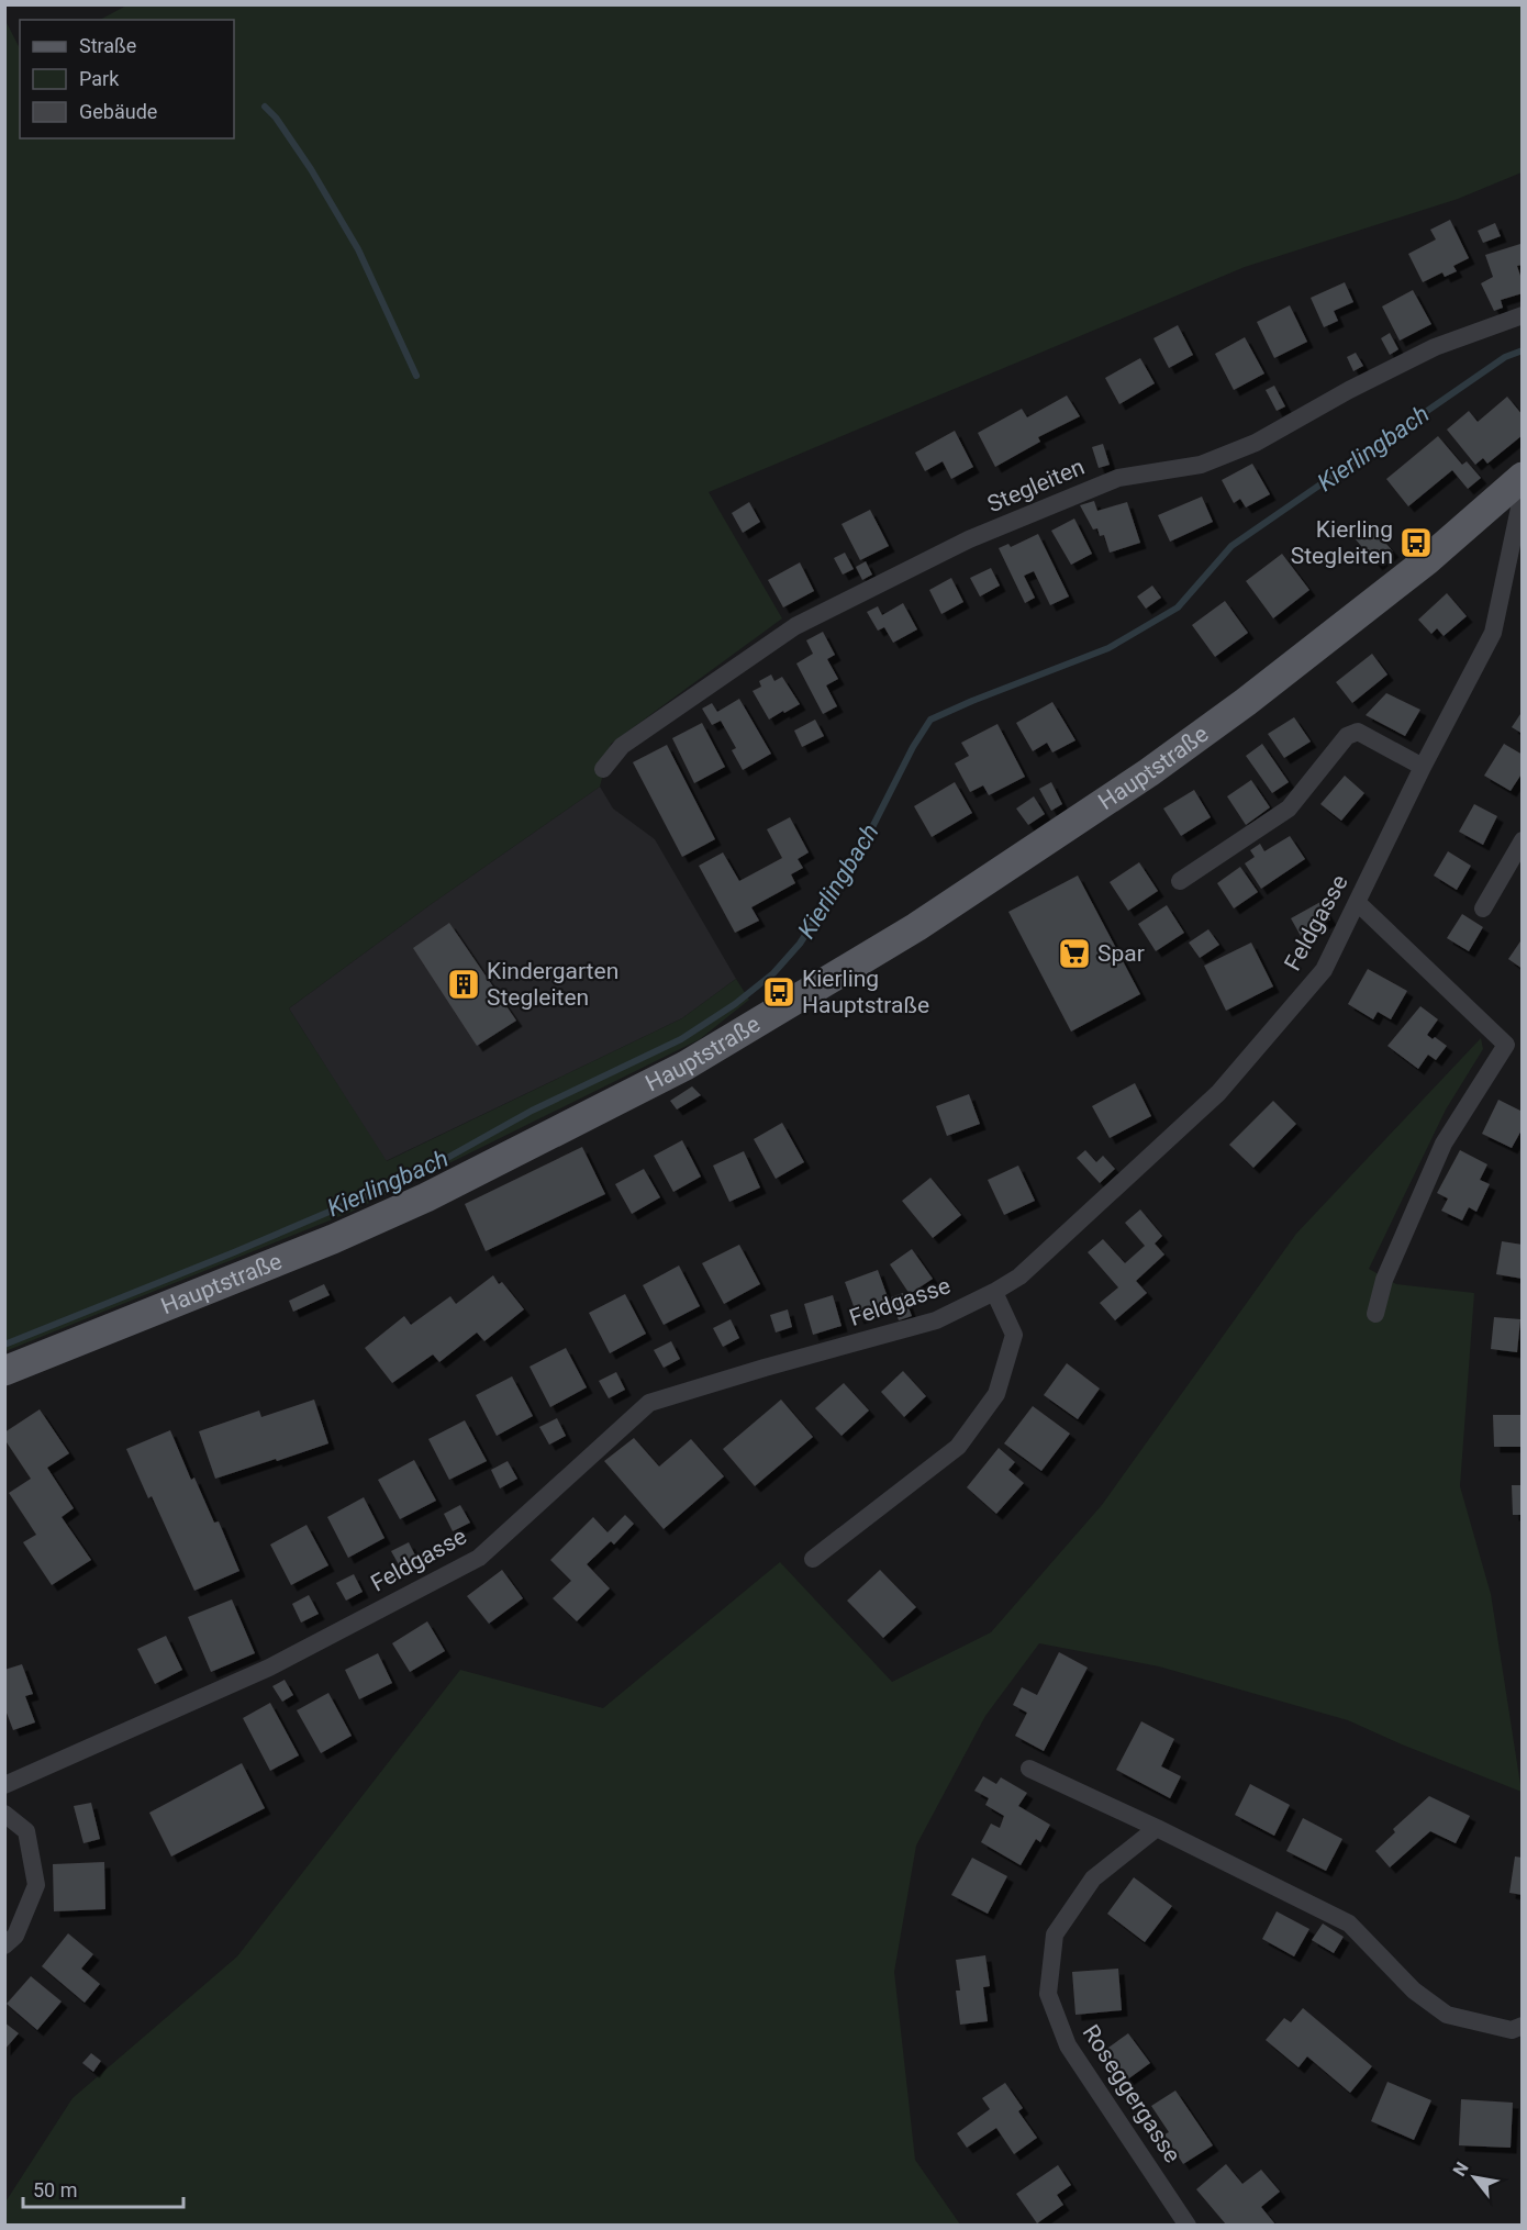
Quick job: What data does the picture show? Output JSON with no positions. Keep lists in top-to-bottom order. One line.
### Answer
{"streets":{"main road":["Hauptstraße"],"street":["Stegleiten","Feldgasse","Roseggergasse"]},"crossings":[["Hauptstraße","Feldgasse"]],"water":["Kierlingbach"],"places":{"bus stop":["Kierling Stegleiten","Kierling Hauptstraße"],"supermarket":["Spar"],"building":["Kindergarten Stegleiten"]},"legend":["Straße","Park","Gebäude"],"scale_bar":"50 m","north":"top left"}
